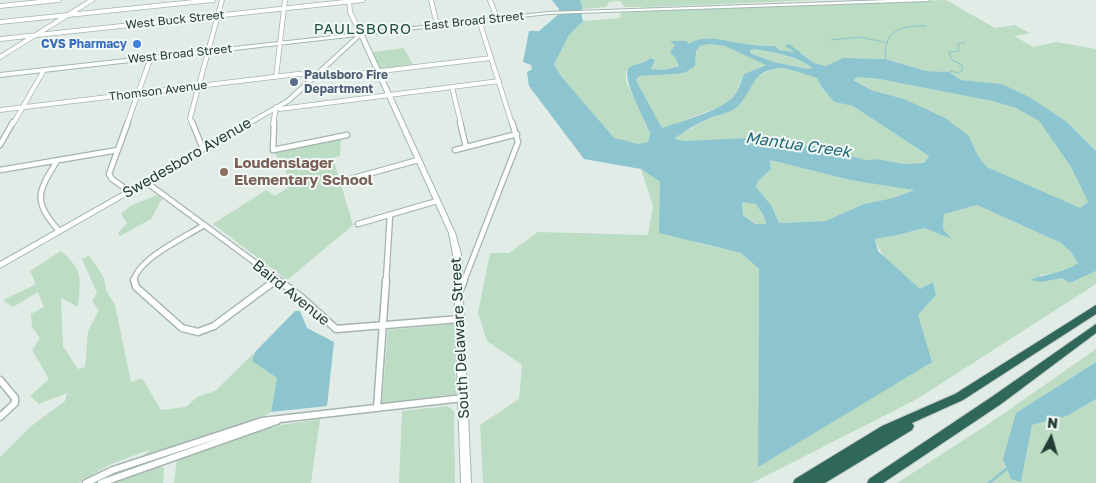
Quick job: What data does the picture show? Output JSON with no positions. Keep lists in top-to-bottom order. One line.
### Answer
{"streets":{"main road":["East Broad Street","West Broad Street","Swedesboro Avenue","South Delaware Street"],"street":["West Buck Street","Thomson Avenue","Baird Avenue"]},"crossings":[["East Broad Street","West Broad Street"],["East Broad Street","Swedesboro Avenue"],["East Broad Street","South Delaware Street"],["West Broad Street","Swedesboro Avenue"],["West Broad Street","South Delaware Street"],["Thomson Avenue","Swedesboro Avenue"],["Thomson Avenue","South Delaware Street"],["Swedesboro Avenue","Baird Avenue"],["Swedesboro Avenue","South Delaware Street"],["Baird Avenue","South Delaware Street"]],"districts":["PAULSBORO"],"water":["Mantua Creek"],"places":["CVS Pharmacy","Paulsboro Fire Department","Loudenslager Elementary School"],"north":"top"}
